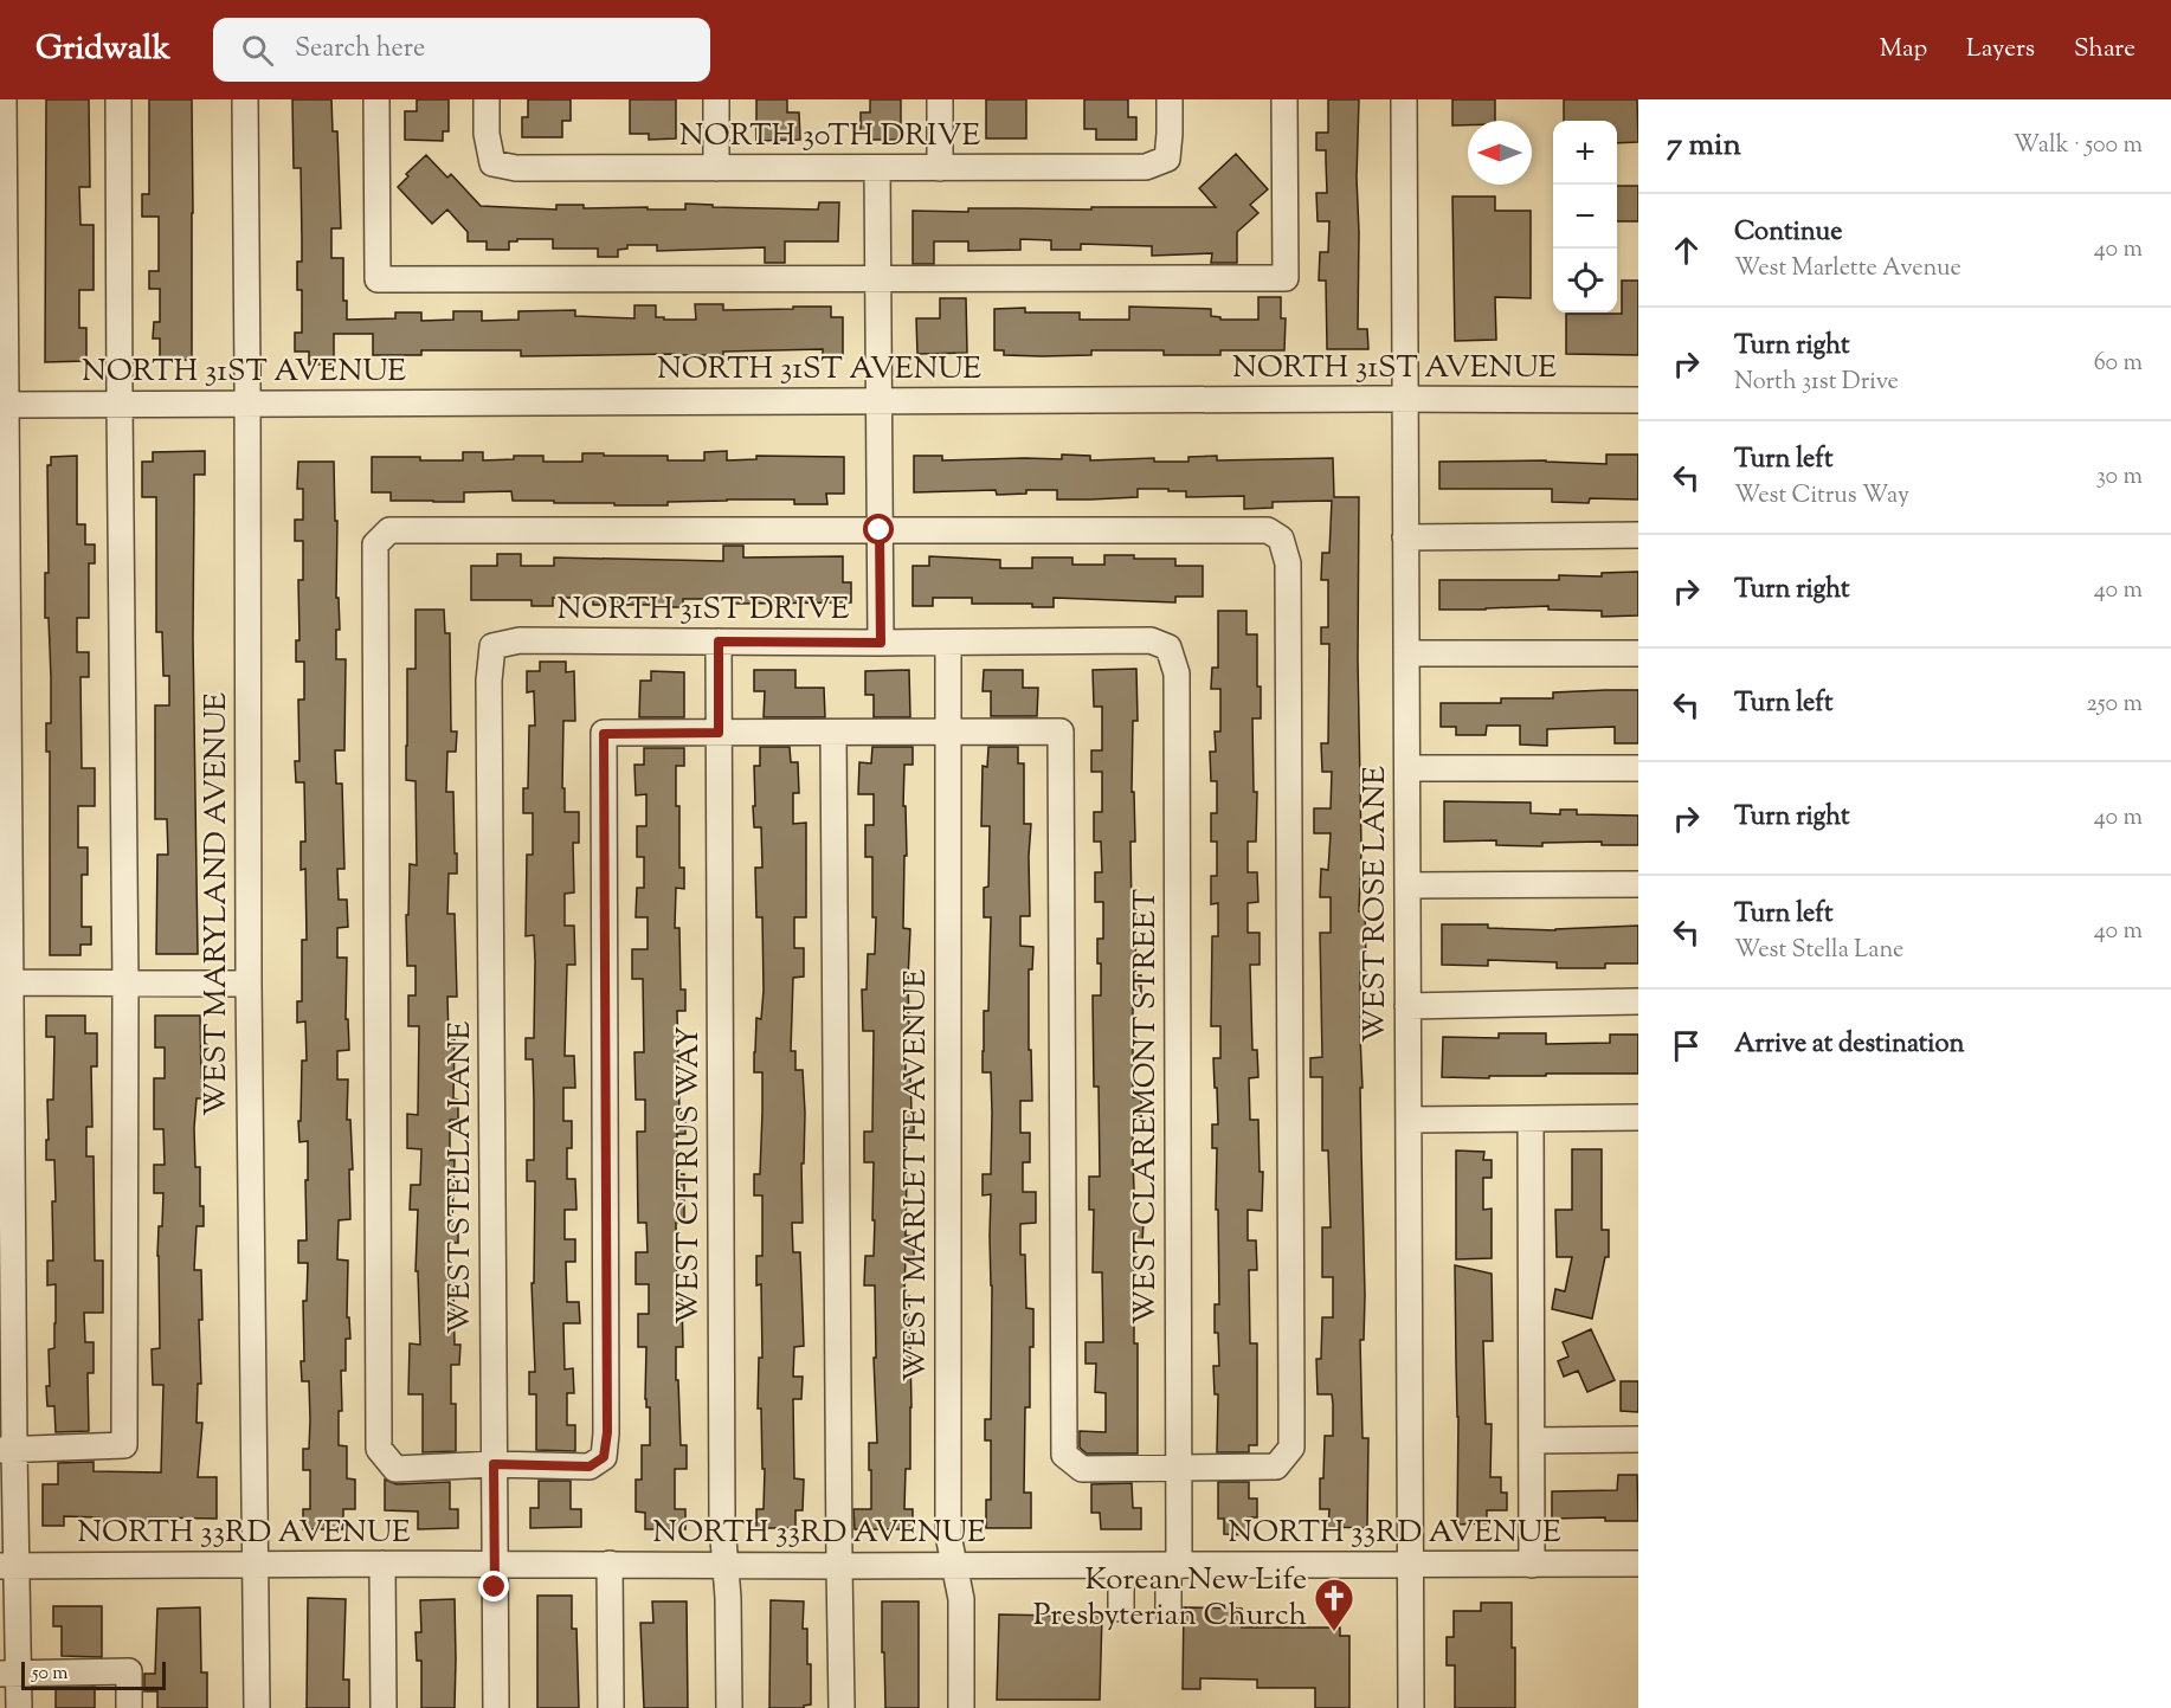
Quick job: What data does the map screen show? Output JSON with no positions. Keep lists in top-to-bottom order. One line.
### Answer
{"streets":{"street":["NORTH 30TH DRIVE","NORTH 31ST AVENUE","NORTH 31ST DRIVE","WEST MARYLAND AVENUE","WEST ROSE LANE","WEST CLAREMONT STREET","WEST CITRUS WAY","WEST MARLETTE AVENUE","WEST STELLA LANE","NORTH 33RD AVENUE"]},"crossings":[["NORTH 31ST AVENUE","WEST MARYLAND AVENUE"],["NORTH 31ST AVENUE","WEST ROSE LANE"],["NORTH 31ST DRIVE","WEST CLAREMONT STREET"],["NORTH 31ST DRIVE","WEST CITRUS WAY"],["NORTH 31ST DRIVE","WEST MARLETTE AVENUE"],["NORTH 31ST DRIVE","WEST STELLA LANE"],["WEST MARYLAND AVENUE","NORTH 33RD AVENUE"],["WEST ROSE LANE","NORTH 33RD AVENUE"],["WEST CLAREMONT STREET","NORTH 33RD AVENUE"],["WEST CITRUS WAY","NORTH 33RD AVENUE"],["WEST MARLETTE AVENUE","NORTH 33RD AVENUE"],["WEST STELLA LANE","NORTH 33RD AVENUE"]],"places":{"church":["Korean New Life Presbyterian Church"]},"scale_bar":"50 m","north":"left","page":{"header":"Gridwalk","search":"Search here","nav":["Map","Layers","Share"],"heading":["7 min","Walk · 500 m"],"map_buttons":["+","−"],"list":[["Continue","West Marlette Avenue","40 m"],["Turn right","North 31st Drive","60 m"],["Turn left","West Citrus Way","30 m"],["Turn right","40 m"],["Turn left","250 m"],["Turn right","40 m"],["Turn left","West Stella Lane","40 m"],"Arrive at destination"],"scale":"50 m"}}
